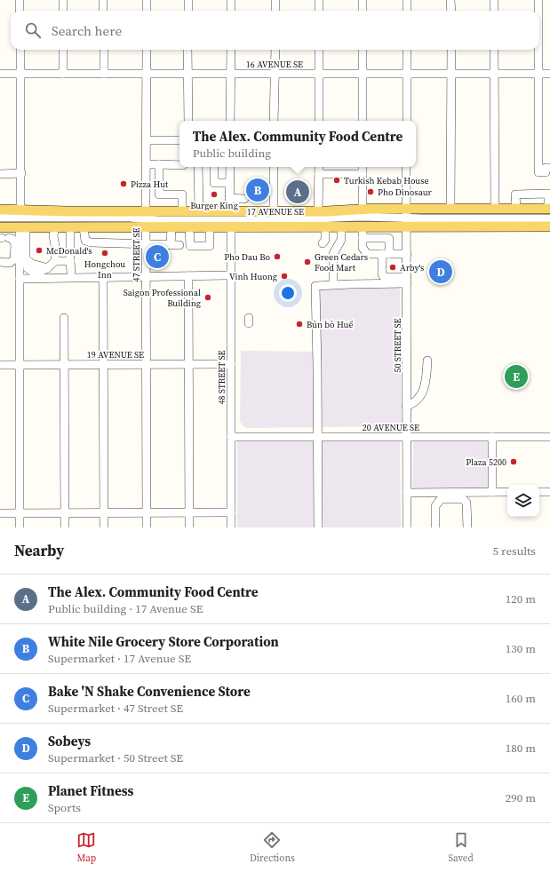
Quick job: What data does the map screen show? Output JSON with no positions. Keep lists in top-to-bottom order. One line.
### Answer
{"streets":{"main road":["17 AVENUE SE"],"street":["16 AVENUE SE","47 STREET SE","50 STREET SE","19 AVENUE SE","48 STREET SE","20 AVENUE SE"]},"crossings":[["16 AVENUE SE","47 STREET SE"],["17 AVENUE SE","47 STREET SE"],["17 AVENUE SE","50 STREET SE"],["17 AVENUE SE","48 STREET SE"],["47 STREET SE","19 AVENUE SE"],["50 STREET SE","20 AVENUE SE"],["19 AVENUE SE","48 STREET SE"],["48 STREET SE","20 AVENUE SE"]],"places":["Turkish Kebab House","Pizza Hut","Pho Dinosaur","Burger King","McDonald's","Hongchou Inn","Pho Dau Bo","Green Cedars Food Mart","Arby's","Vinh Huong","Saigon Professional Building","Bún bò Huế","Plaza 5200"],"page":{"search":"Search here","popup":["The Alex. Community Food Centre","Public building"],"pins":["B","A","C","D","E"],"heading":["Nearby","5 results"],"list":[{"mark":"A","name":"The Alex. Community Food Centre","note":"Public building · 17 Avenue SE","value":"120 m"},{"mark":"B","name":"White Nile Grocery Store Corporation","note":"Supermarket · 17 Avenue SE","value":"130 m"},{"mark":"C","name":"Bake 'N Shake Convenience Store","note":"Supermarket · 47 Street SE","value":"160 m"},{"mark":"D","name":"Sobeys","note":"Supermarket · 50 Street SE","value":"180 m"},{"mark":"E","name":"Planet Fitness","note":"Sports","value":"290 m"}],"nav":["Map","Directions","Saved"]}}
